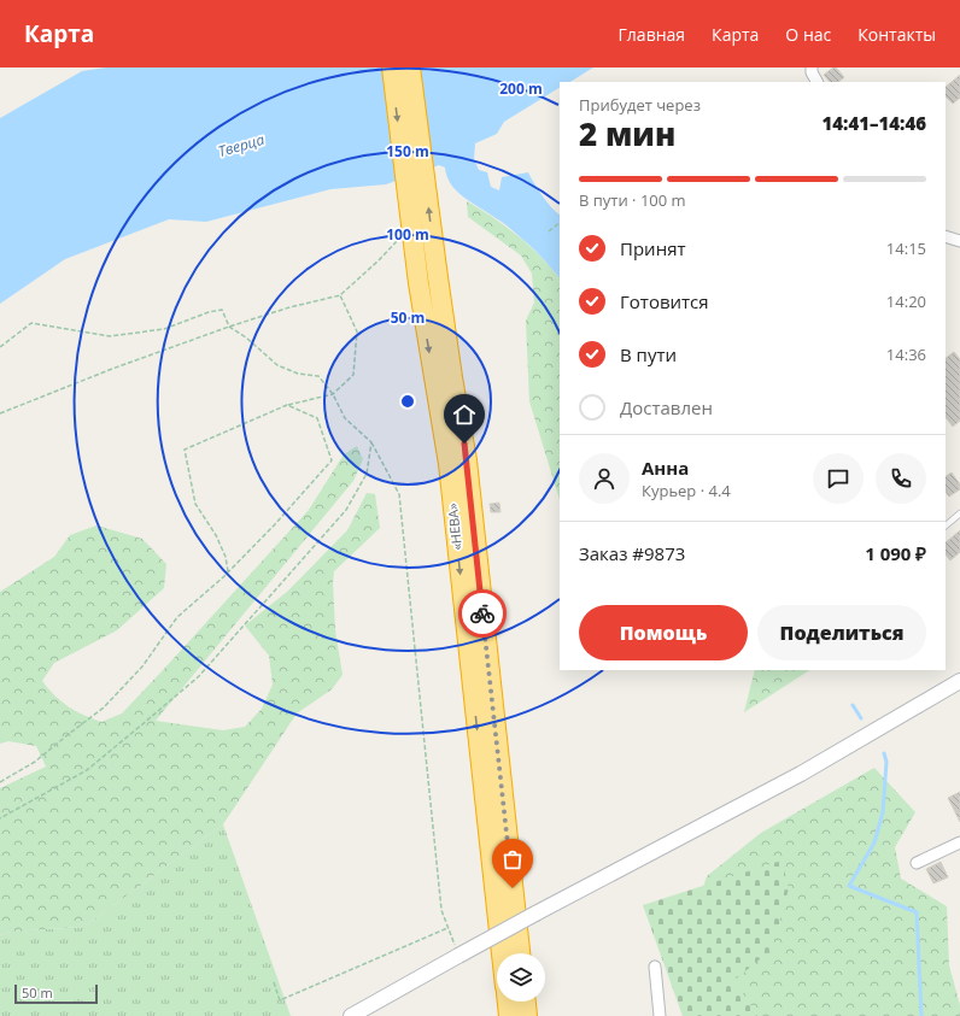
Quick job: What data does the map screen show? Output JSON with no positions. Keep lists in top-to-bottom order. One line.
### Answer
{"streets":{"highway":["«НЕВА»"]},"water":["Тверца"],"scale_bar":"50 m","page":{"header":"Карта","nav":["Главная","Карта","О нас","Контакты"],"heading":["2 мин","Прибудет через","14:41–14:46"],"panel":["Анна","Курьер · 4.4","Заказ #9873","1 090 ₽"],"bar":"В пути · 100 m","list":[["Принят","14:15"],["Готовится","14:20"],["В пути","14:36"],"Доставлен"],"buttons":["Помощь","Поделиться"],"scale":"50 m"},"rings":["200 m","150 m","100 m","50 m"]}
